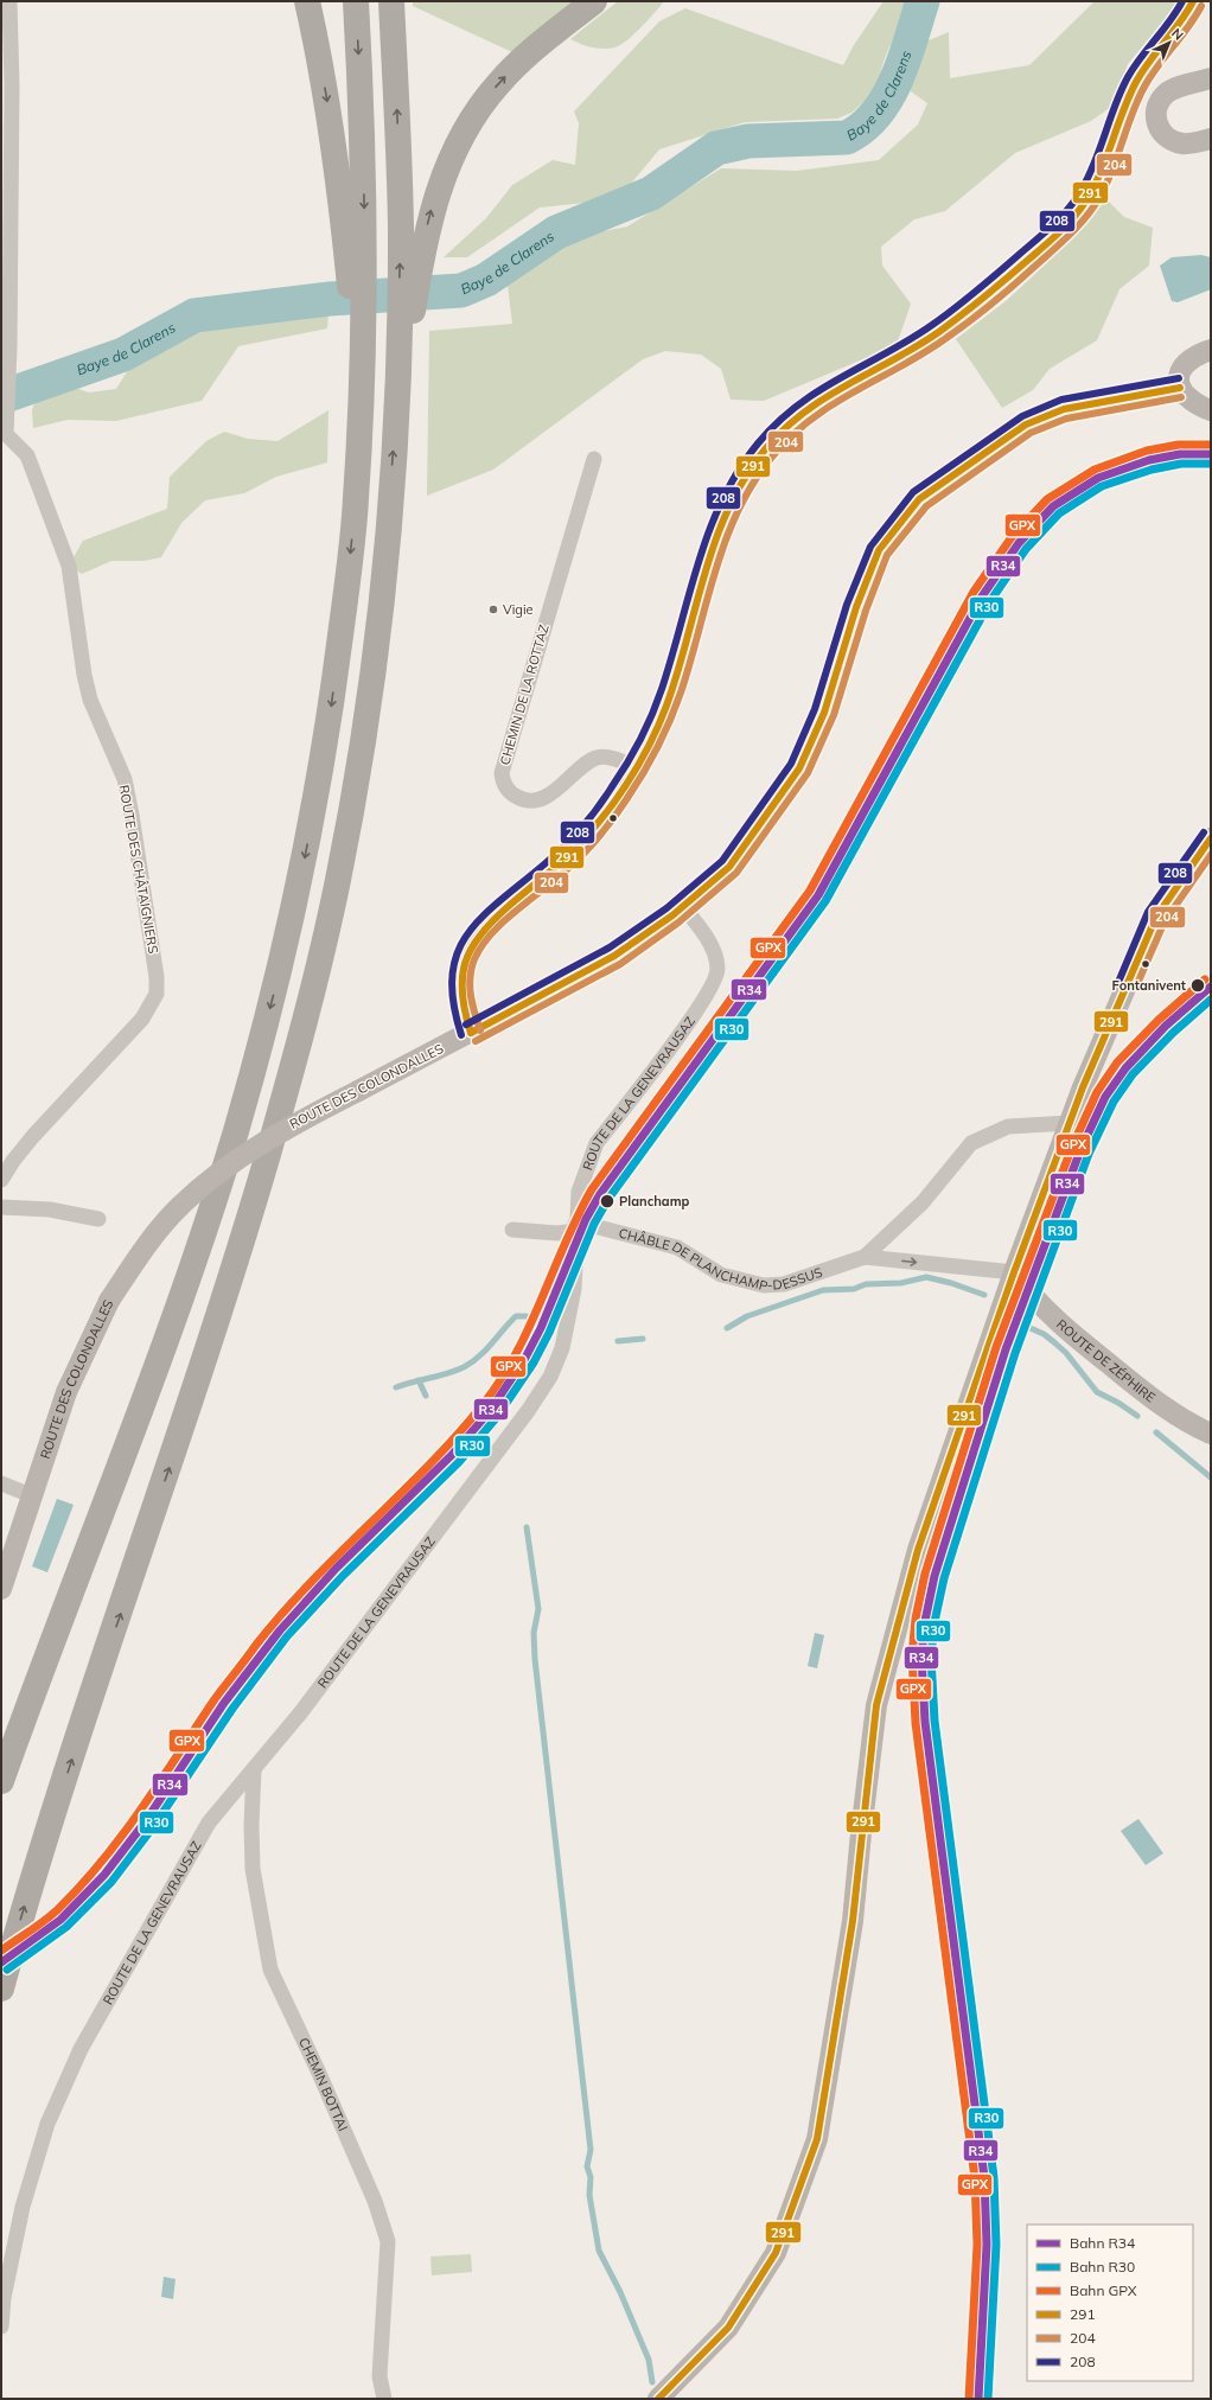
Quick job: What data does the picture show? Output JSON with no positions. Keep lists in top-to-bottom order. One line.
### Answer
{"streets":{"street":["CHEMIN DE LA ROTTAZ","ROUTE DES CHÂTAIGNIERS","ROUTE DES COLONDALLES","ROUTE DE LA GENEVRAUSAZ","CHÂBLE DE PLANCHAMP-DESSUS","ROUTE DE ZÉPHIRE","CHEMIN BOTTAI"]},"crossings":[["ROUTE DES COLONDALLES","ROUTE DE LA GENEVRAUSAZ"],["ROUTE DE LA GENEVRAUSAZ","CHÂBLE DE PLANCHAMP-DESSUS"],["ROUTE DE LA GENEVRAUSAZ","CHEMIN BOTTAI"],["CHÂBLE DE PLANCHAMP-DESSUS","ROUTE DE ZÉPHIRE"]],"water":["Baye de Clarens"],"places":["Vigie","Fontanivent","Planchamp"],"lines":["transit line 291","transit line 208","transit line 204","rail line GPX","rail line R34","rail line R30"],"legend":["Bahn R34","Bahn R30","Bahn GPX","291","204","208"],"north":"top right"}
